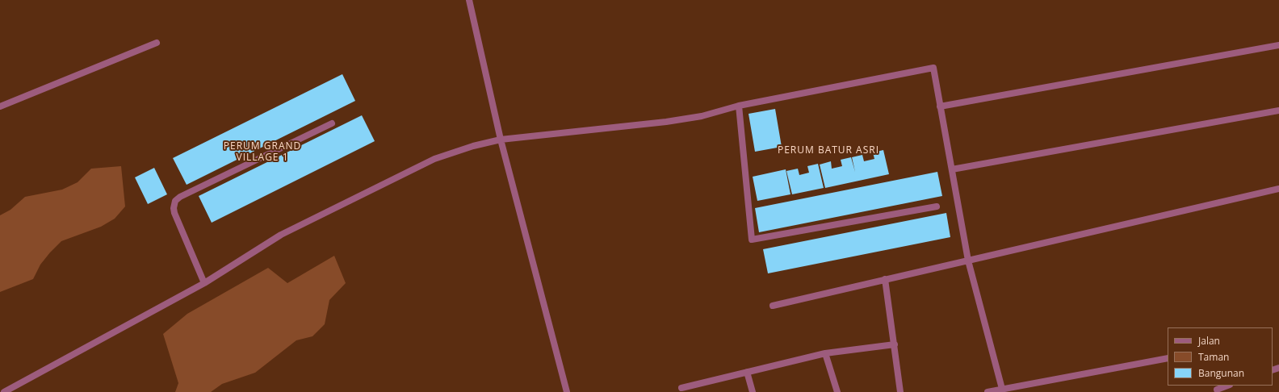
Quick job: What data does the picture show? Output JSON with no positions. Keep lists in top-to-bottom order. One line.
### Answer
{"districts":["PERUM GRAND VILLAGE 1","PERUM BATUR ASRI"],"legend":["Jalan","Taman","Bangunan"]}
